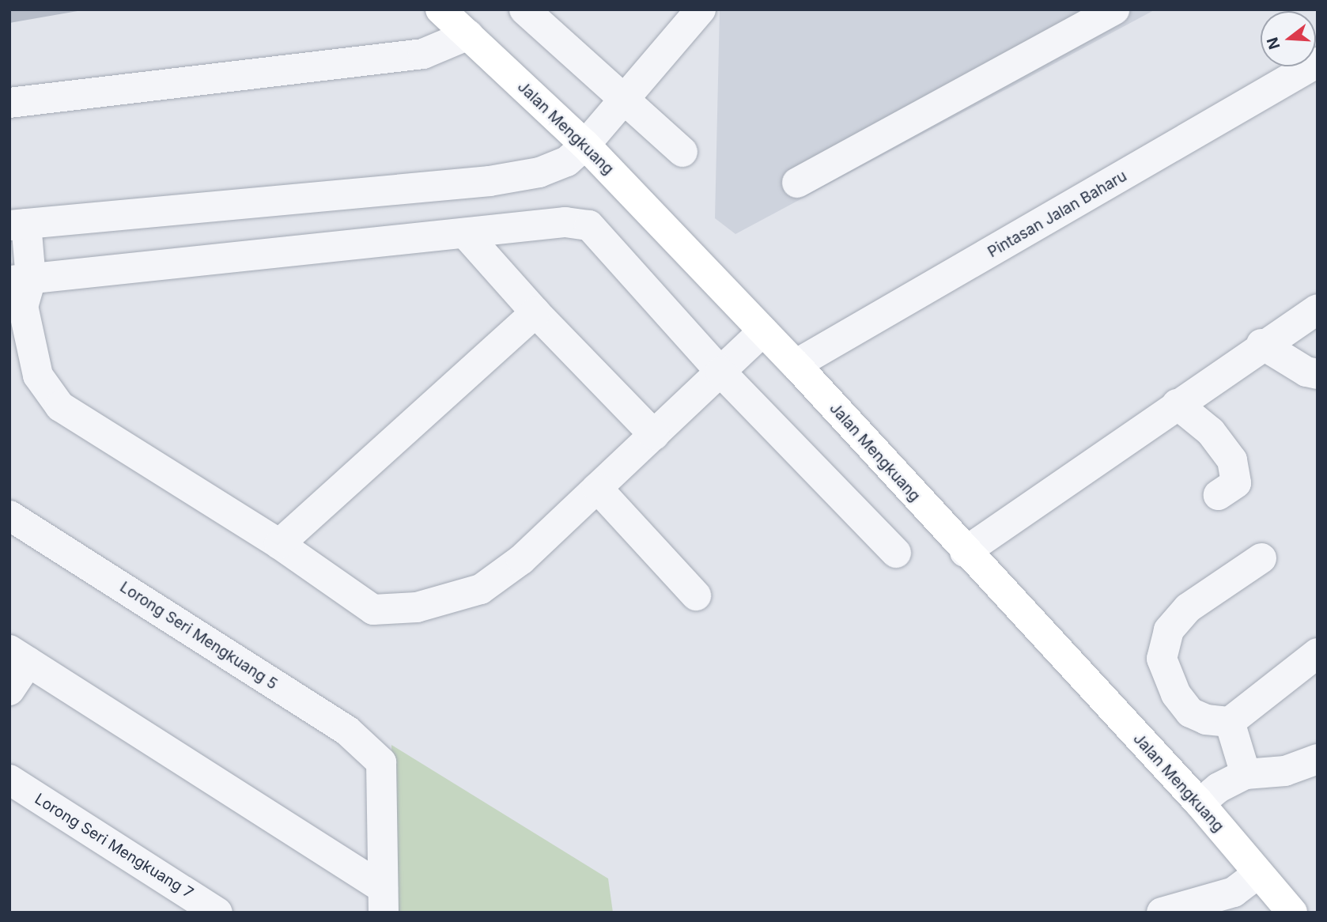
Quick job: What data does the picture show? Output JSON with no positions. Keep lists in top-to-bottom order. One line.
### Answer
{"streets":{"main road":["Jalan Mengkuang"],"street":["Pintasan Jalan Baharu","Lorong Seri Mengkuang 5","Lorong Seri Mengkuang 7"]},"crossings":[["Jalan Mengkuang","Pintasan Jalan Baharu"]],"north":"left"}
